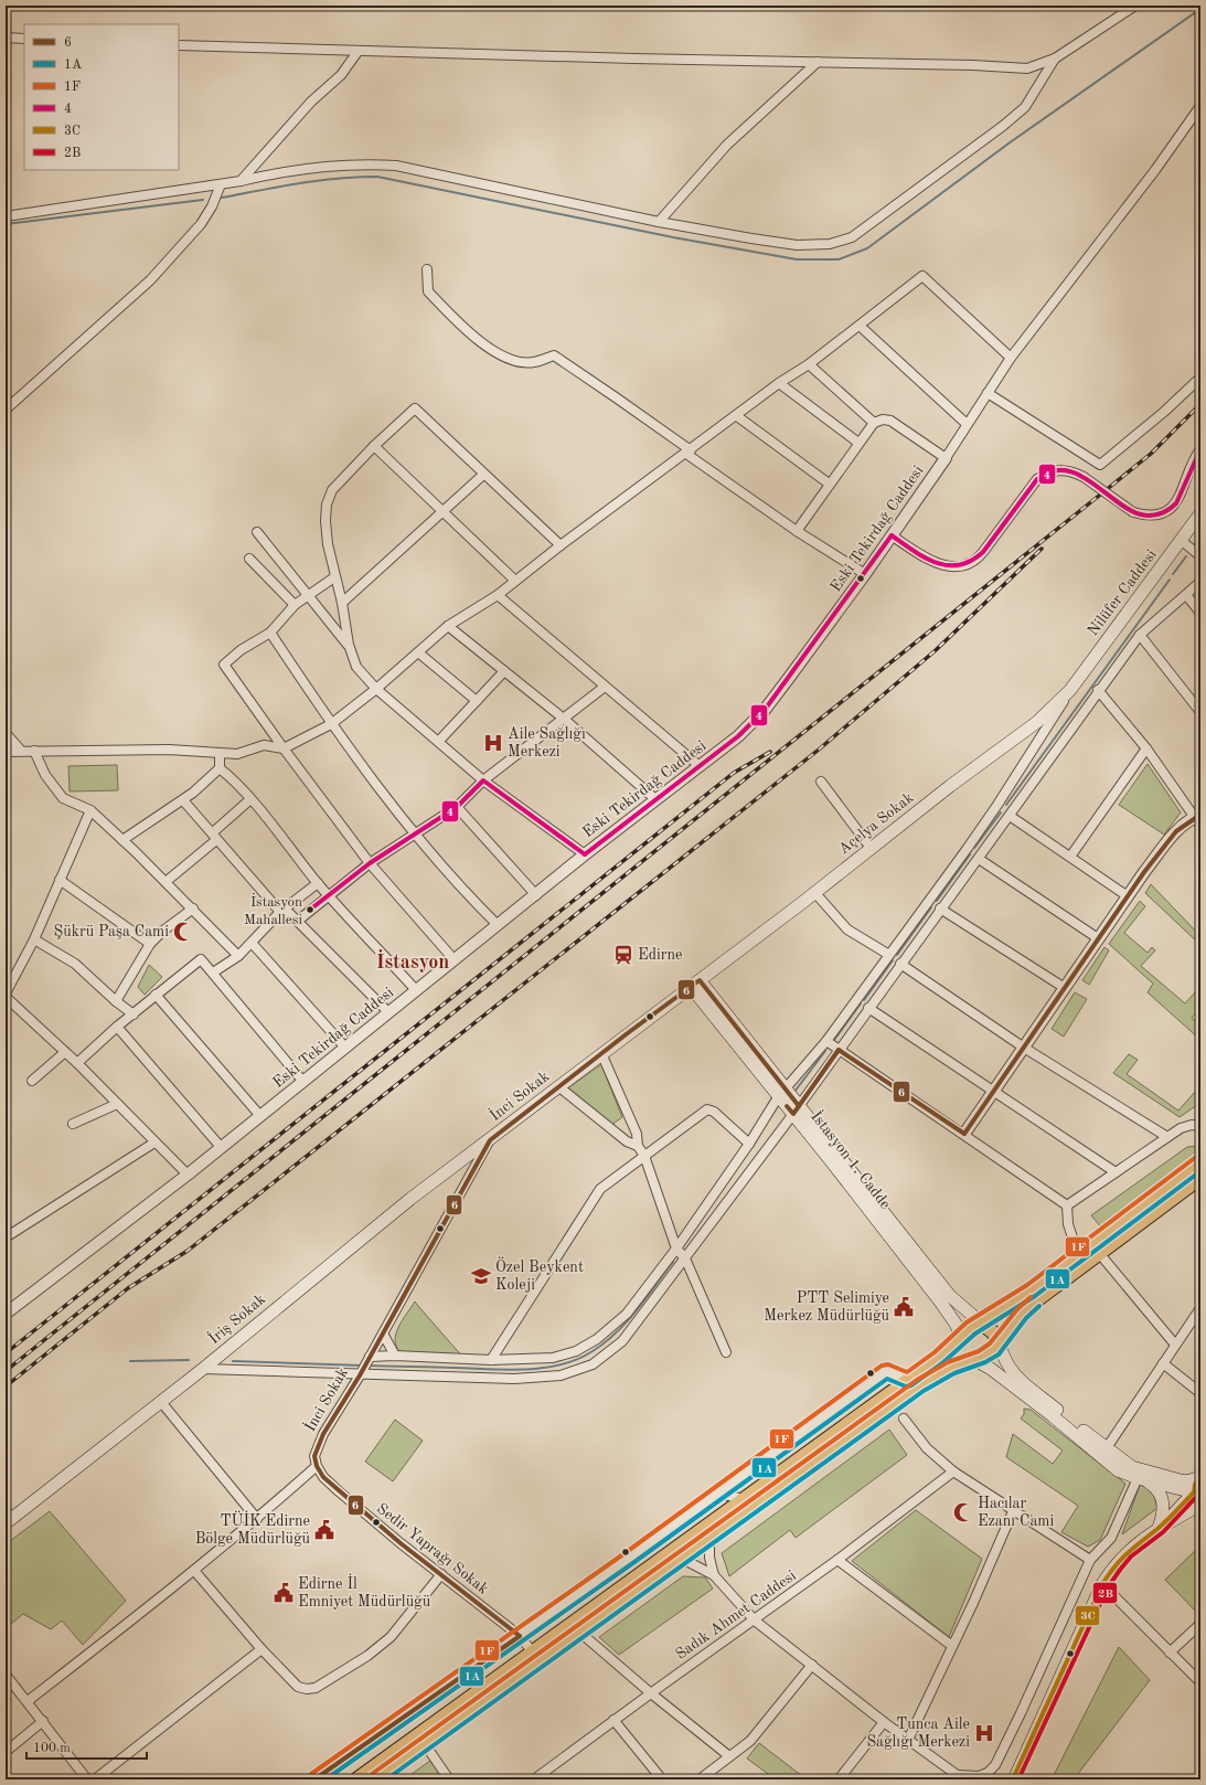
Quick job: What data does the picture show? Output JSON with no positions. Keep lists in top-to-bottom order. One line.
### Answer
{"streets":{"main road":["Nilüfer Caddesi","Açelya Sokak","İnci Sokak","İstasyon 1. Cadde","İriş Sokak"],"street":["Eski Tekirdağ Caddesi","Sedir Yaprağı Sokak","Sadık Ahmet Caddesi"]},"crossings":[["Nilüfer Caddesi","Açelya Sokak"],["Açelya Sokak","İnci Sokak"],["Açelya Sokak","İstasyon 1. Cadde"],["İnci Sokak","İstasyon 1. Cadde"],["İnci Sokak","İriş Sokak"],["İnci Sokak","Sedir Yaprağı Sokak"]],"districts":["İstasyon"],"places":{"hospital":["Aile Sağlığı Merkezi","Tunca Aile Sağlığı Merkezi"],"other":["İstasyon Mahallesi"],"mosque":["Şükrü Paşa Cami","Hacılar Ezanı Cami"],"station":["Edirne"],"school or university":["Özel Beykent Koleji"],"public building":["PTT Selimiye Merkez Müdürlüğü","TÜİK Edirne Bölge Müdürlüğü","Edirne İl Emniyet Müdürlüğü"]},"lines":["transit line 4","transit line 6","transit line 1F","transit line 1A","transit line 3C","transit line 2B"],"legend":["6","1A","1F","4","3C","2B"],"scale_bar":"100 m"}
